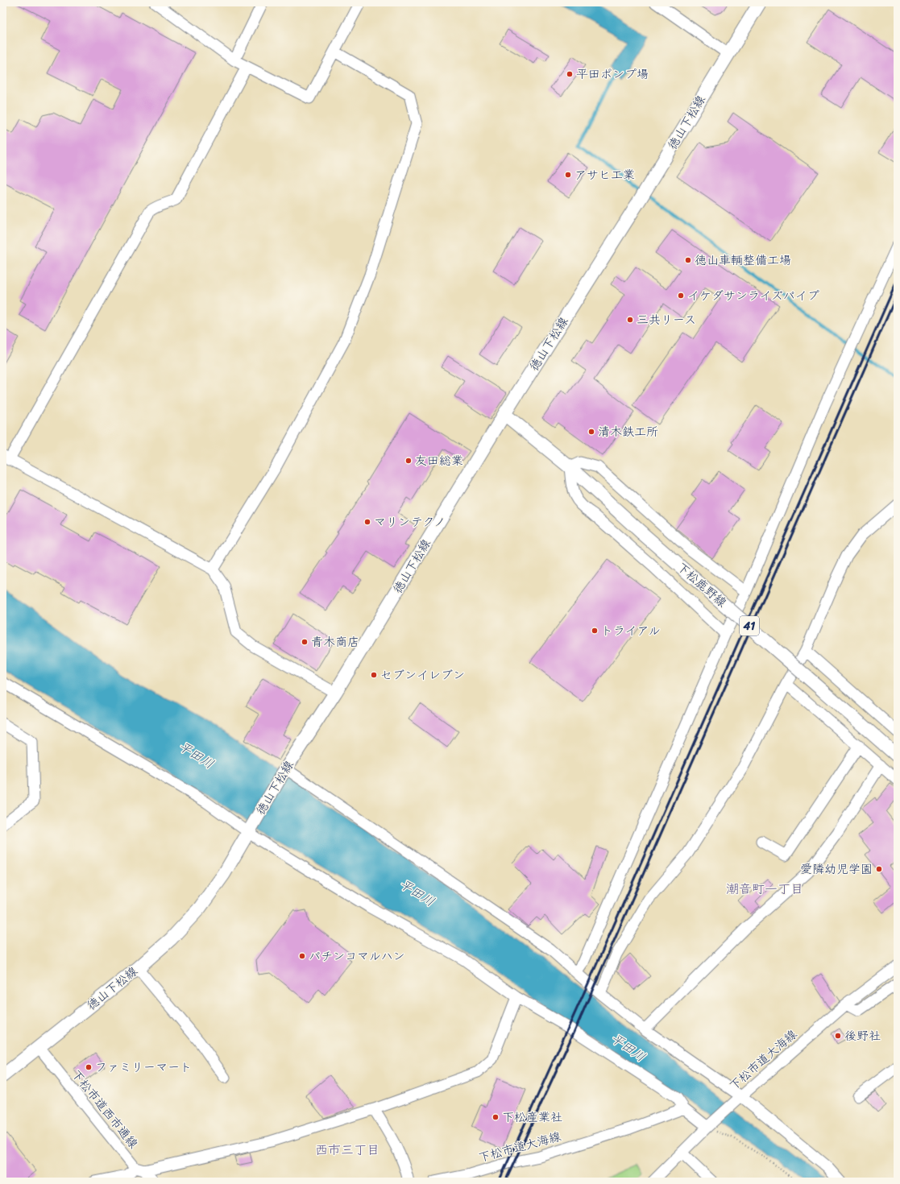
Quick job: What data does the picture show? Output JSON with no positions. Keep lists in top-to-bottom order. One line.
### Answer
{"streets":{"main road":["徳山下松線","下松鹿野線","41"],"street":["下松市道大海線","下松市道西市通線"]},"crossings":[["徳山下松線","下松鹿野線"],["徳山下松線","下松市道西市通線"]],"districts":["潮音町一丁目","西市三丁目"],"water":["平田川"],"places":["平田ポンプ場","アサヒ工業","徳山車輌整備工場","イケダサンライズパイプ","三共リース","清木鉄工所","友田総業","マリンテクノ","トライアル","青木商店","セブンイレブン","愛隣幼児学園","パチンコマルハン","後野社","ファミリーマート","下松産業社"]}
